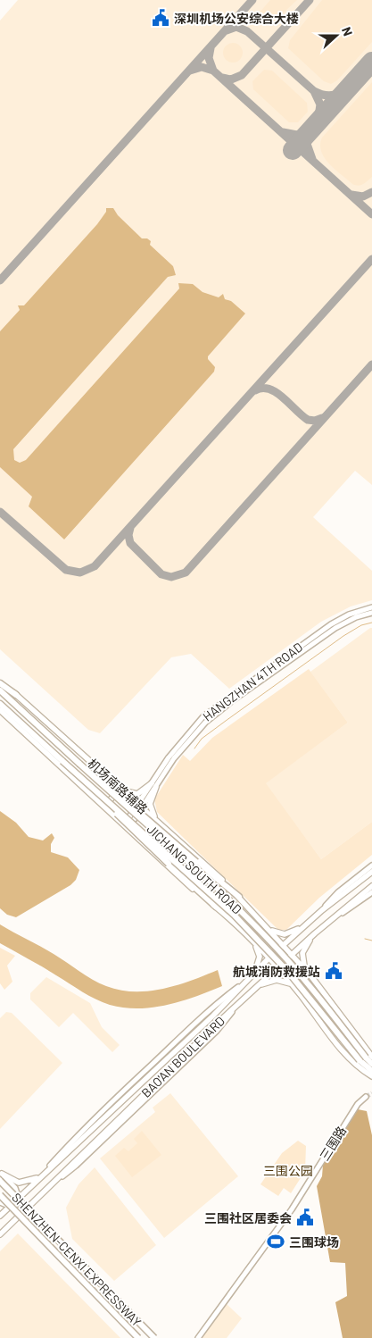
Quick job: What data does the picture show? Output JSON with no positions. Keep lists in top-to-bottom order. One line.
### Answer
{"streets":{"highway":["JICHANG SOUTH ROAD","SHENZHEN-CENXI EXPRESSWAY"],"main road":["机场南路辅路","BAO'AN BOULEVARD"],"street":["HANGZHAN 4TH ROAD","三围路"]},"crossings":[["HANGZHAN 4TH ROAD","机场南路辅路"],["机场南路辅路","JICHANG SOUTH ROAD"],["机场南路辅路","BAO'AN BOULEVARD"]],"parks":["三围公园"],"places":{"public building":["深圳机场公安综合大楼","航城消防救援站","三围社区居委会"],"sports":["三围球场"]},"north":"right"}
